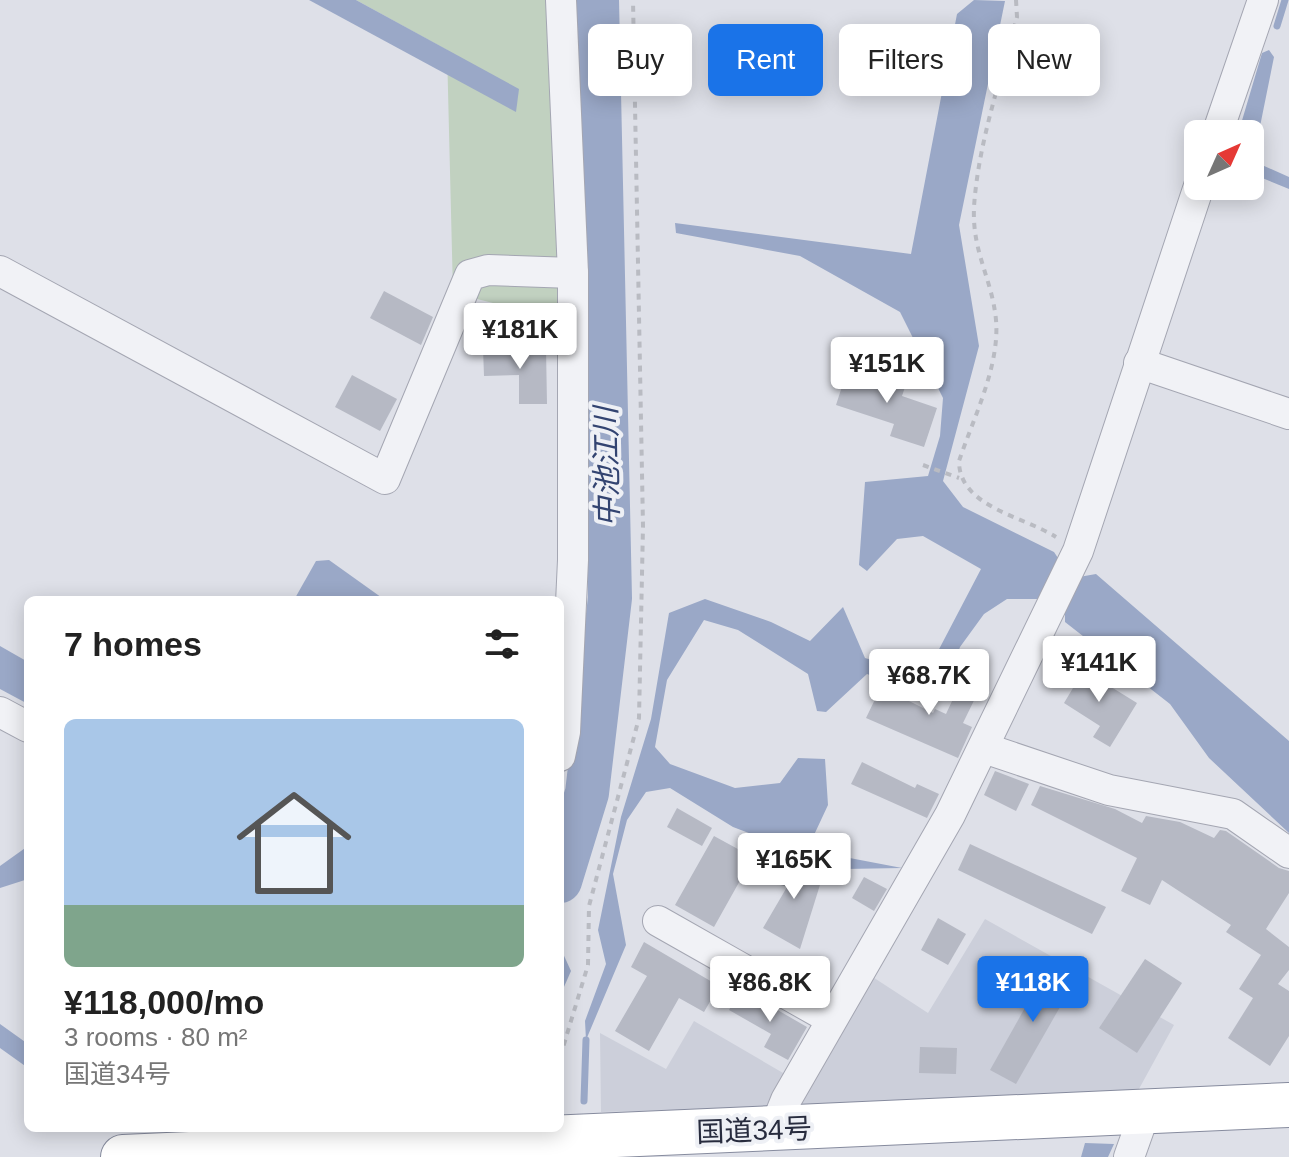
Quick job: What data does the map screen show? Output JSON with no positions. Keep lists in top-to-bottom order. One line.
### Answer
{"streets":{"highway":["国道34号"]},"water":["中池江川"],"north":"top right","page":{"chip":["Buy","Rent","Filters","New"],"price":["¥181K","¥151K","¥141K","¥68.7K","¥165K","¥86.8K","¥118K"],"heading":"7 homes","list":[{"name":"¥118,000/mo","note":"3 rooms · 80 m² · 国道34号"}]}}
